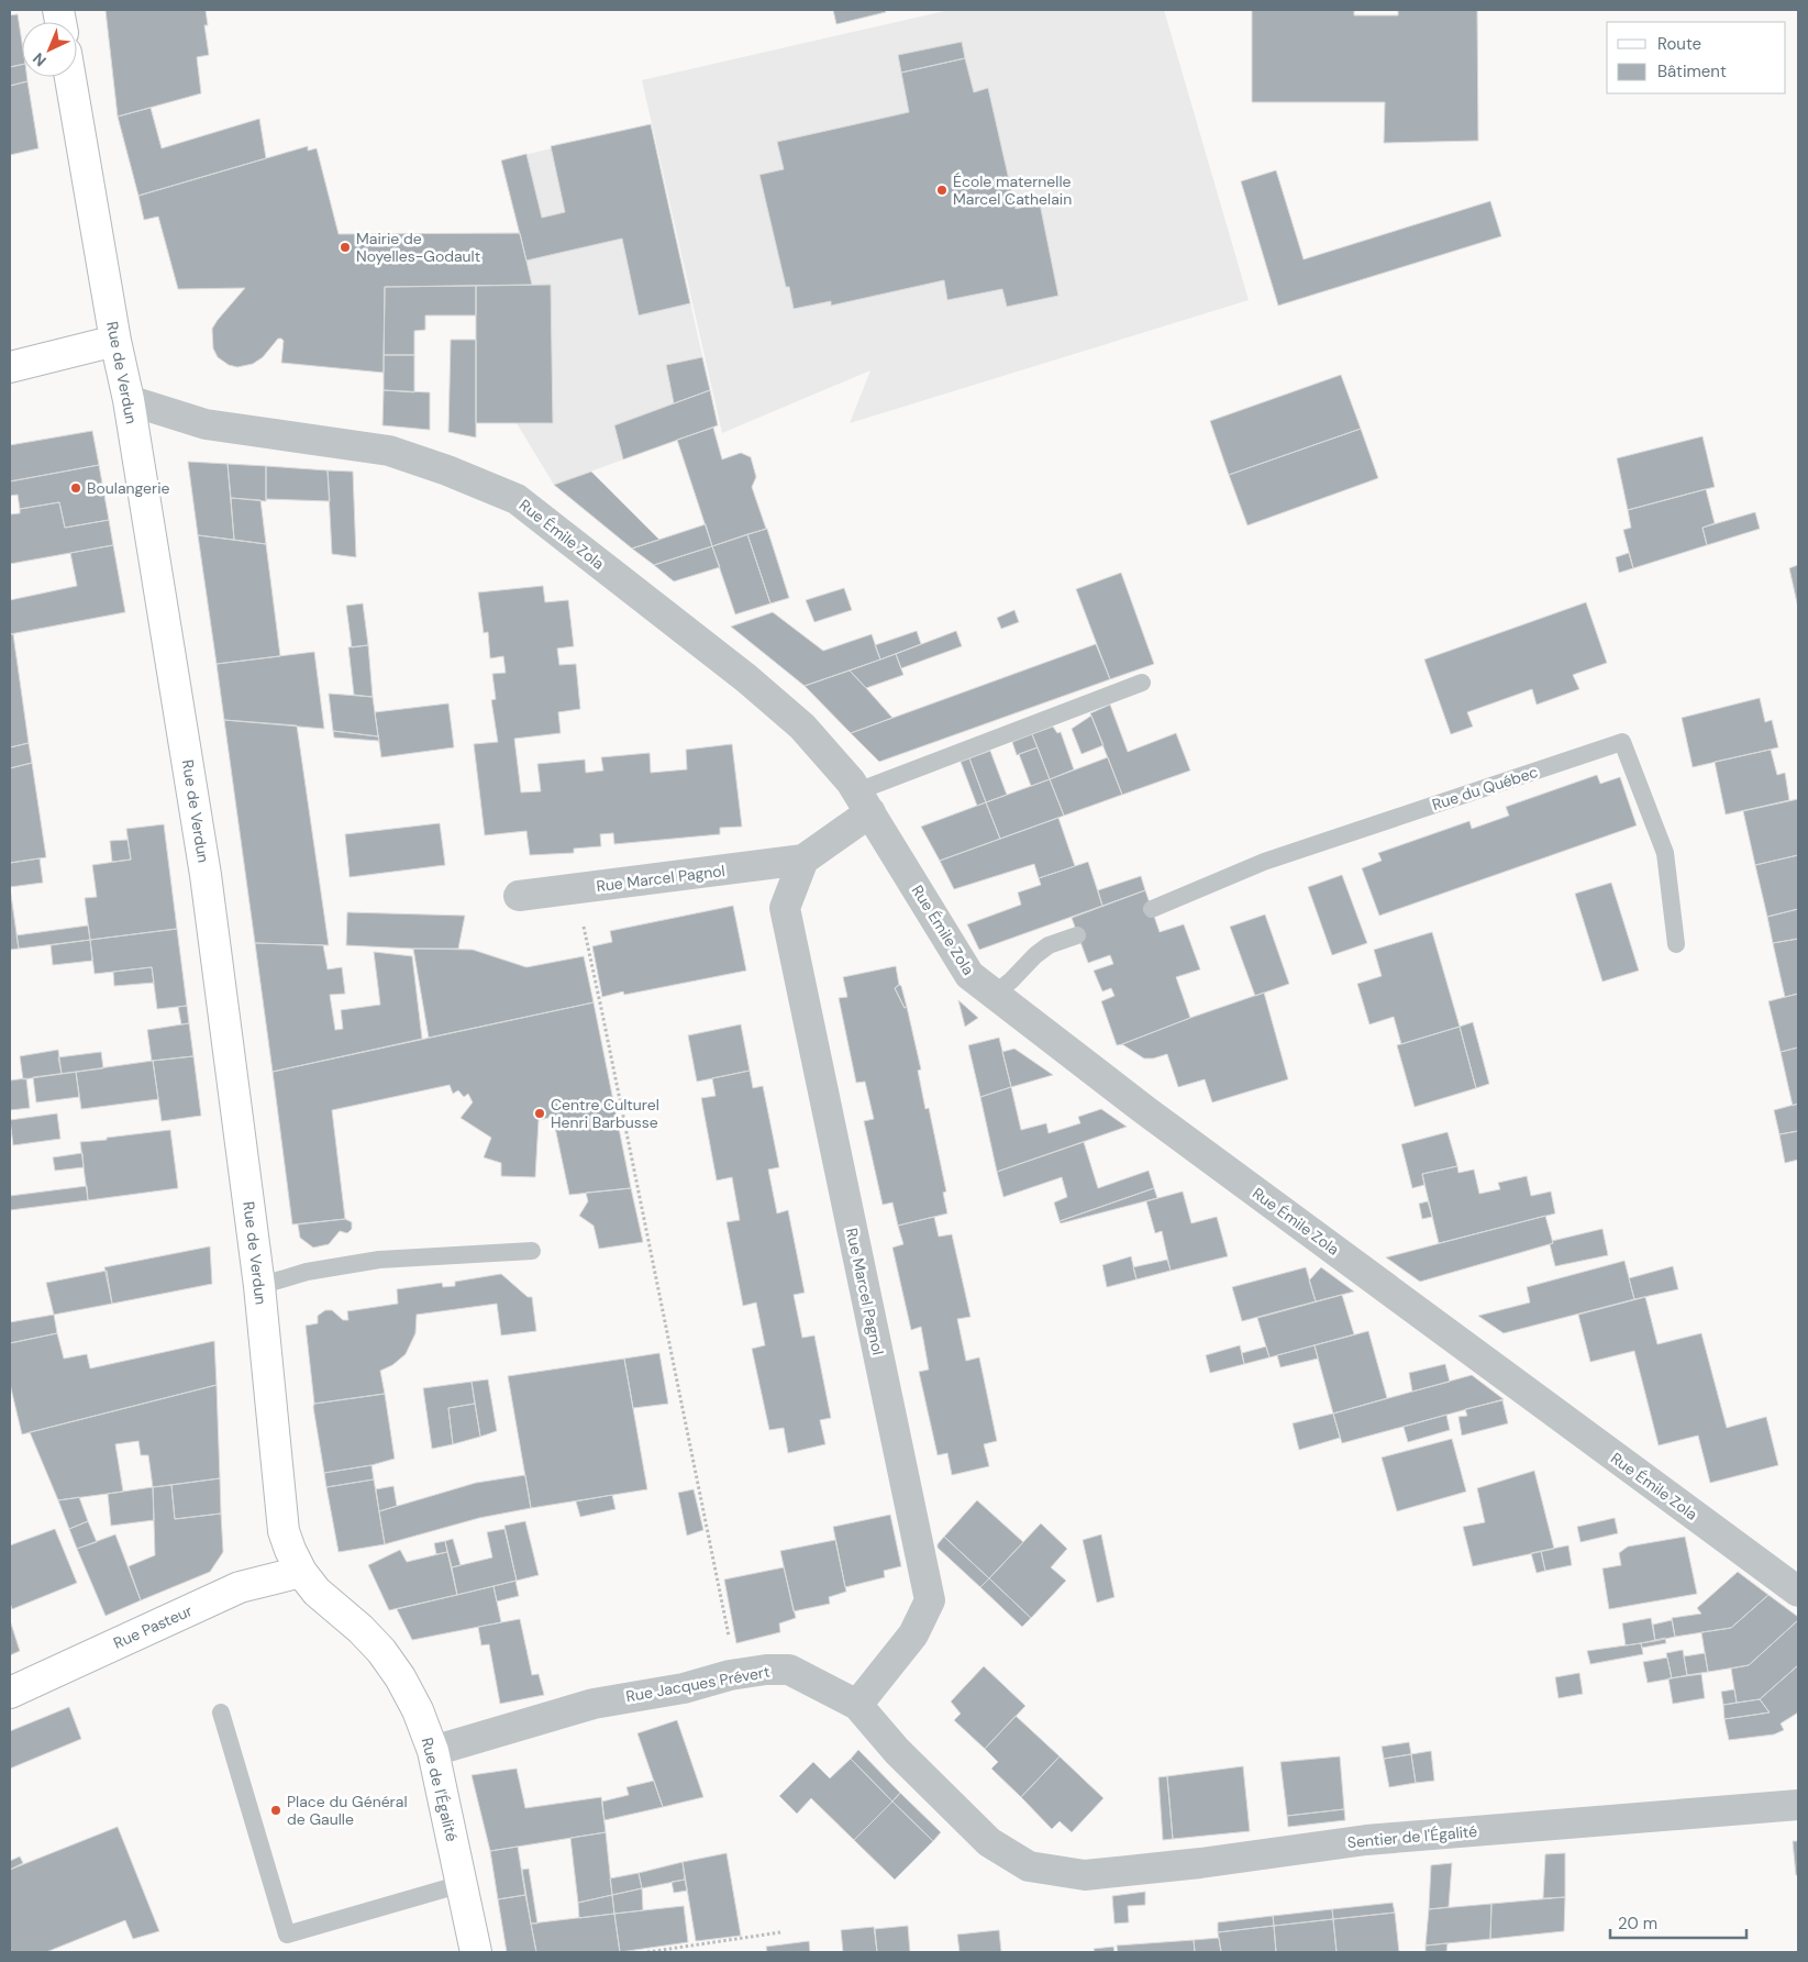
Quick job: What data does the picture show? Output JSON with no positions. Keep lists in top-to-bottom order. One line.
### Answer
{"streets":{"street":["Rue de Verdun","Rue Émile Zola","Rue Marcel Pagnol","Rue Pasteur","Rue Jacques Prévert","Rue de l'Égalité","Sentier de l'Égalité"],"lane":["Rue du Québec"]},"crossings":[["Rue de Verdun","Rue Émile Zola"],["Rue de Verdun","Rue Pasteur"],["Rue de Verdun","Rue de l'Égalité"],["Rue Émile Zola","Rue Marcel Pagnol"],["Rue Marcel Pagnol","Rue Jacques Prévert"],["Rue Pasteur","Rue de l'Égalité"],["Rue Jacques Prévert","Rue de l'Égalité"],["Rue Jacques Prévert","Sentier de l'Égalité"]],"places":["École maternelle Marcel Cathelain","Mairie de Noyelles-Godault","Boulangerie","Centre Culturel Henri Barbusse","Place du Général de Gaulle"],"legend":["Route","Bâtiment"],"scale_bar":"20 m","north":"bottom left"}
